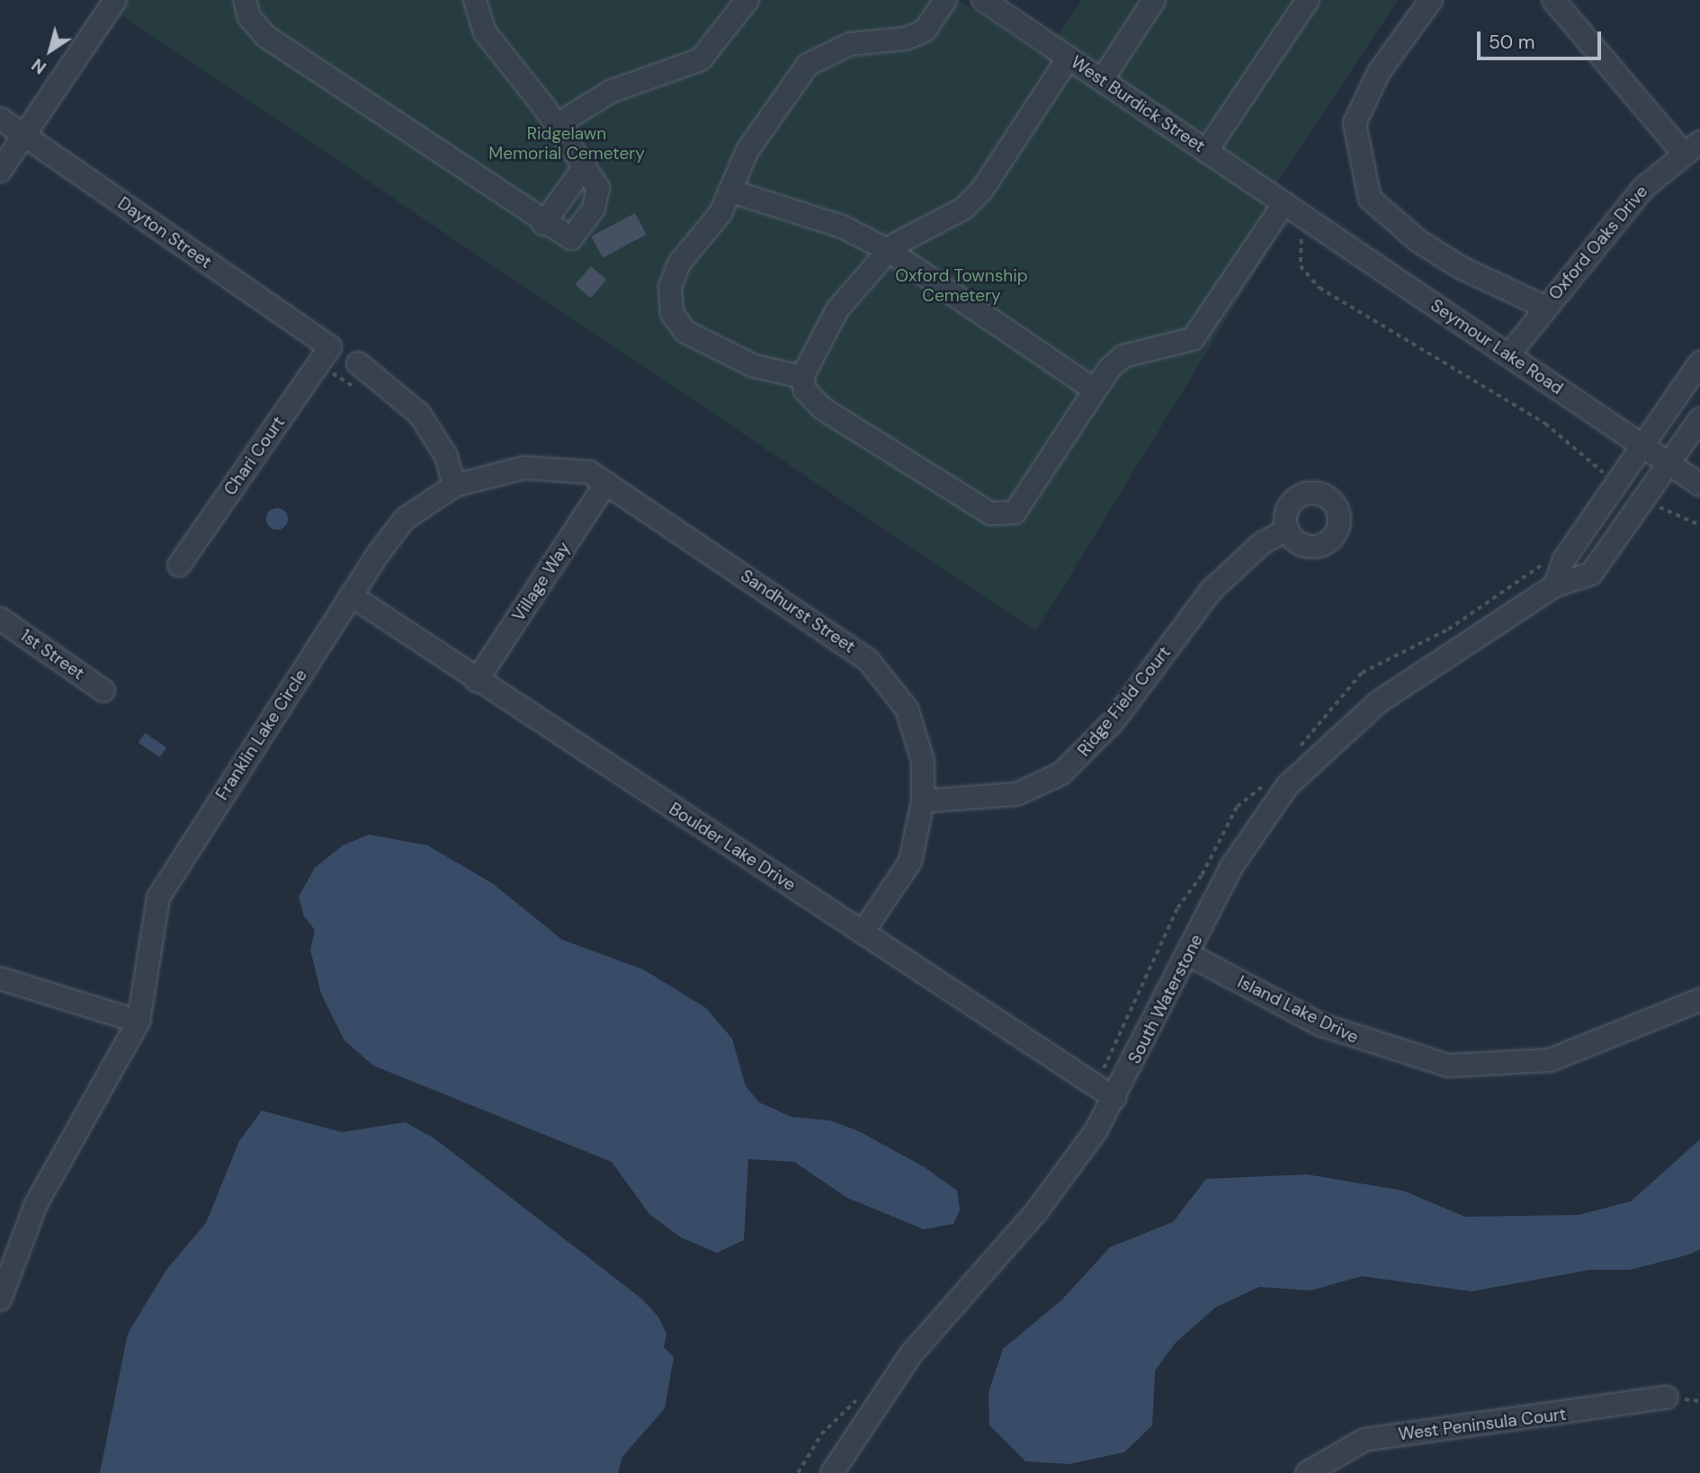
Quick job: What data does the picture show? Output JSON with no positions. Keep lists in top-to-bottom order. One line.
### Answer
{"streets":{"street":["West Burdick Street","Dayton Street","Oxford Oaks Drive","Seymour Lake Road","Chari Court","Village Way","Sandhurst Street","1st Street","Ridge Field Court","Franklin Lake Circle","Boulder Lake Drive","South Waterstone","Island Lake Drive","West Peninsula Court"]},"crossings":[["West Burdick Street","Seymour Lake Road"],["Dayton Street","Chari Court"],["Oxford Oaks Drive","Seymour Lake Road"],["Seymour Lake Road","South Waterstone"],["Village Way","Sandhurst Street"],["Village Way","Boulder Lake Drive"],["Sandhurst Street","Ridge Field Court"],["Sandhurst Street","Franklin Lake Circle"],["Sandhurst Street","Boulder Lake Drive"],["Franklin Lake Circle","Boulder Lake Drive"],["Boulder Lake Drive","South Waterstone"],["South Waterstone","Island Lake Drive"]],"parks":["Ridgelawn Memorial Cemetery","Oxford Township Cemetery"],"scale_bar":"50 m","north":"bottom left"}
